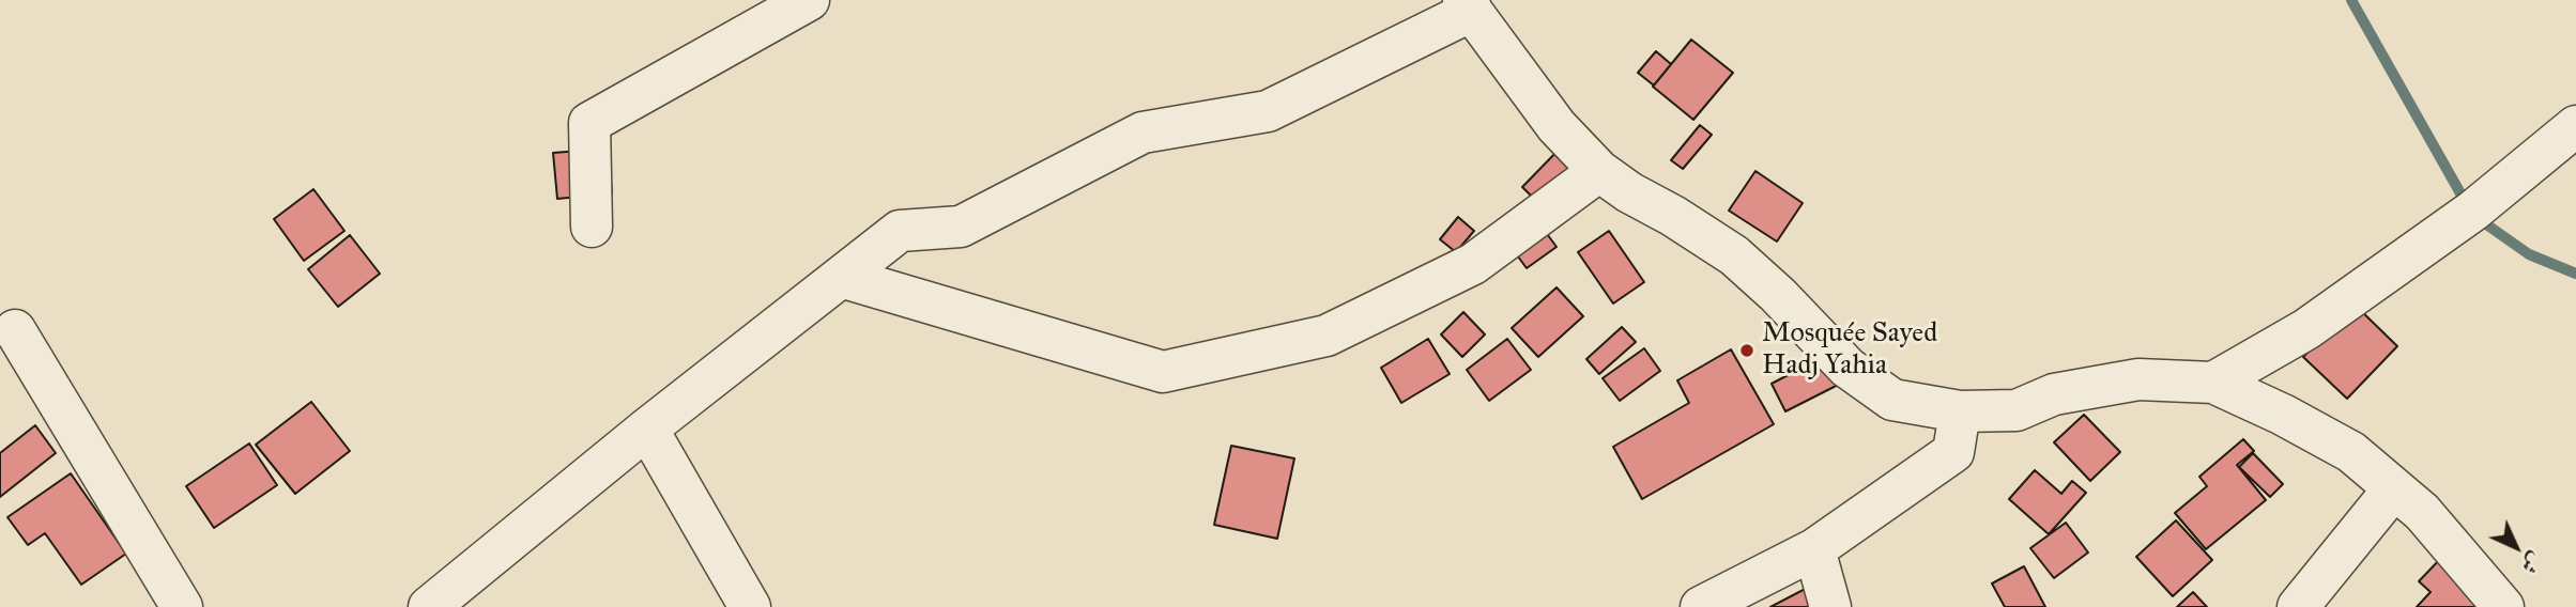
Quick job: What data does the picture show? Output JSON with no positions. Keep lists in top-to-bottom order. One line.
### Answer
{"places":["Mosquée Sayed Hadj Yahia"],"north":"bottom right"}
